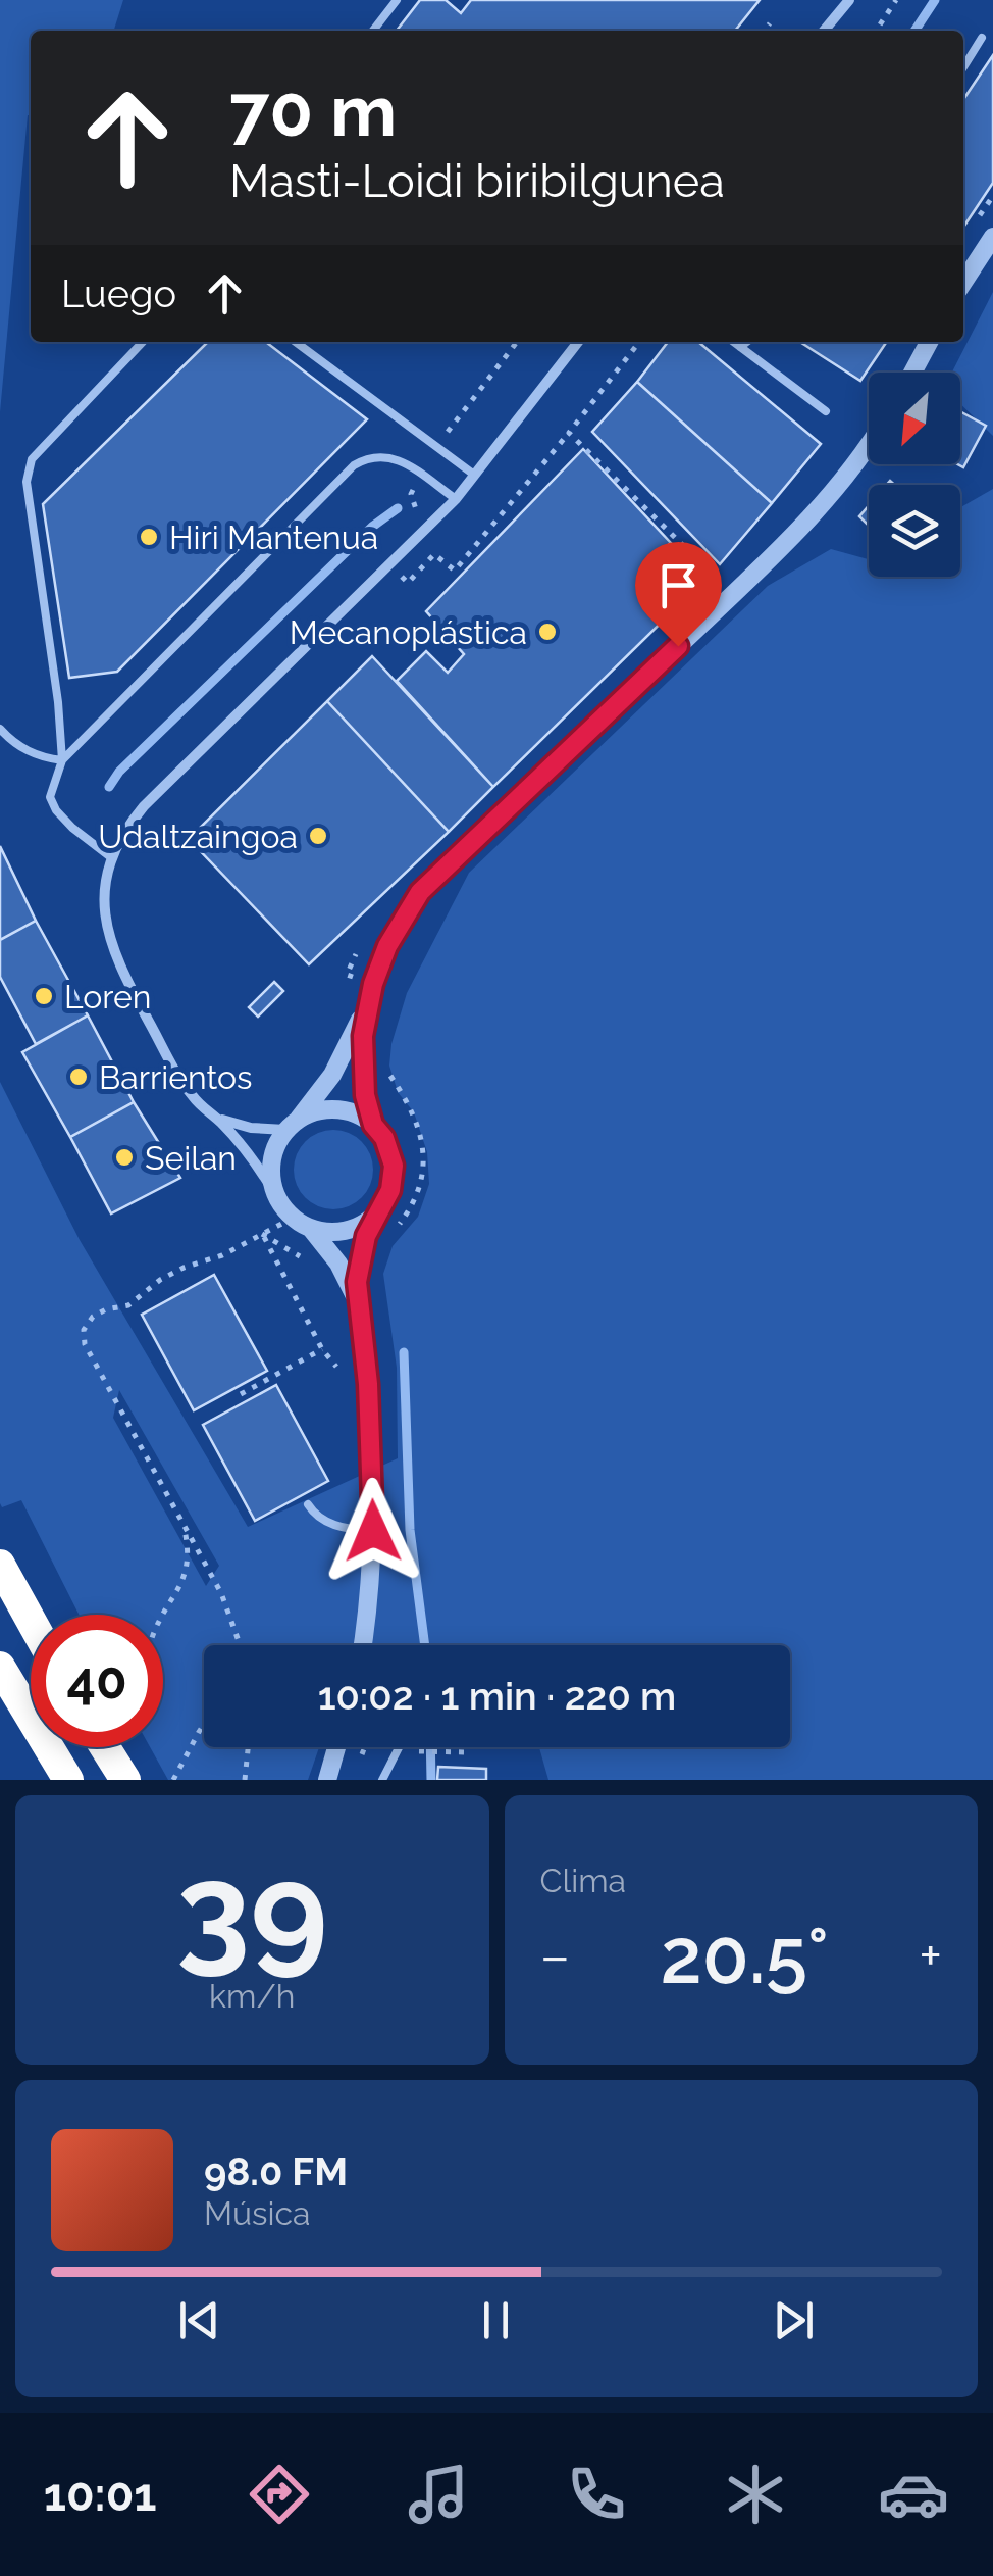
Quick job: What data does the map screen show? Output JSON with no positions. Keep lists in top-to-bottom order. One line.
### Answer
{"places":["Hiri Mantenua","Mecanoplástica","Udaltzaingoa","Loren","Barrientos","Seilan"],"north":"bottom left","page":{"turn":["70 m","Masti-Loidi biribilgunea"],"then":"Luego","limit":"40","trip":"10:02 · 1 min · 220 m","tile":[["39","km/h"],"Clima"],"heat":["−","20.5°","+"],"song":["98.0 FM","Música"],"tabs":"10:01"}}
